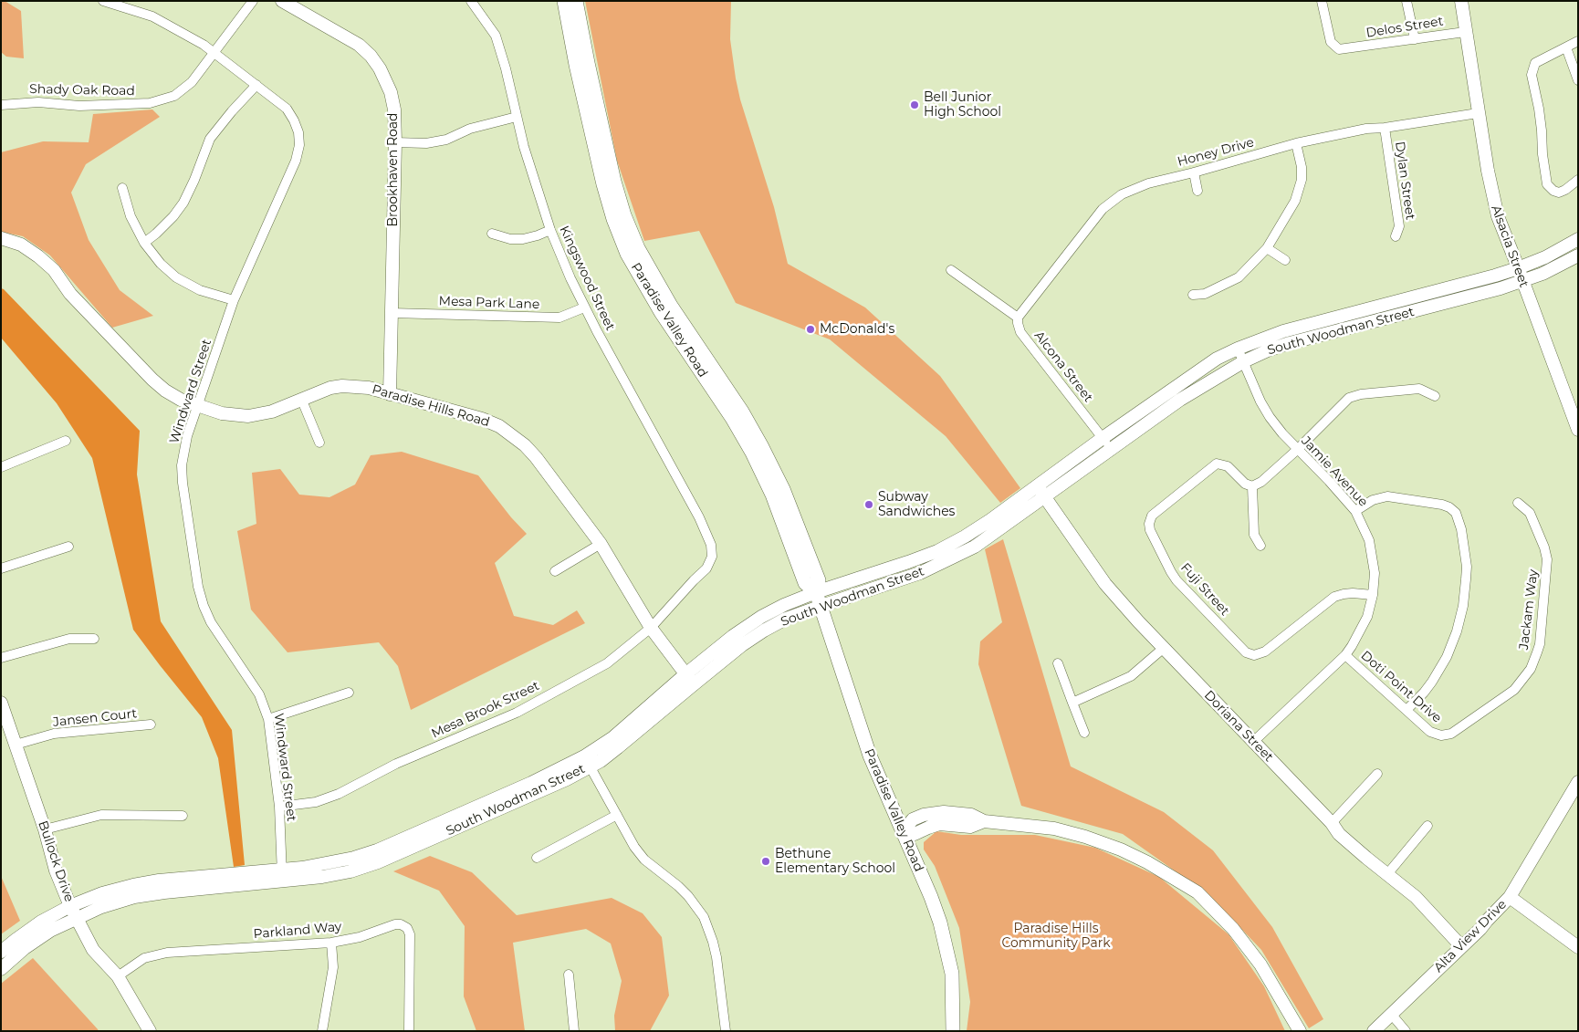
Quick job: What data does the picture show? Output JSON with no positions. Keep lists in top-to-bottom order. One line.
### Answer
{"streets":{"main road":["Paradise Valley Road"],"street":["Delos Street","Shady Oak Road","Honey Drive","Brookhaven Road","Dylan Street","Alsacia Street","Kingswood Street","Mesa Park Lane","South Woodman Street","Alcona Street","Windward Street","Paradise Hills Road","Jamie Avenue","Fuji Street","Jackam Way","Doti Point Drive","Mesa Brook Street","Jansen Court","Doriana Street","Bullock Drive","Parkland Way","Alta View Drive"]},"crossings":[["Delos Street","Alsacia Street"],["Shady Oak Road","Windward Street"],["Honey Drive","Dylan Street"],["Honey Drive","Alsacia Street"],["Honey Drive","Alcona Street"],["Brookhaven Road","Mesa Park Lane"],["Brookhaven Road","Paradise Hills Road"],["Alsacia Street","South Woodman Street"],["Kingswood Street","Mesa Park Lane"],["Kingswood Street","Mesa Brook Street"],["Paradise Valley Road","South Woodman Street"],["South Woodman Street","Alcona Street"],["South Woodman Street","Windward Street"],["South Woodman Street","Paradise Hills Road"],["South Woodman Street","Jamie Avenue"],["South Woodman Street","Doriana Street"],["South Woodman Street","Bullock Drive"],["Windward Street","Paradise Hills Road"],["Windward Street","Mesa Brook Street"],["Paradise Hills Road","Mesa Brook Street"],["Jamie Avenue","Fuji Street"],["Jamie Avenue","Doti Point Drive"],["Jamie Avenue","Doriana Street"],["Jackam Way","Doti Point Drive"],["Jansen Court","Bullock Drive"],["Doriana Street","Alta View Drive"],["Bullock Drive","Parkland Way"]],"parks":["Paradise Hills Community Park"],"places":["Bell Junior High School","McDonald's","Subway Sandwiches","Bethune Elementary School"]}
